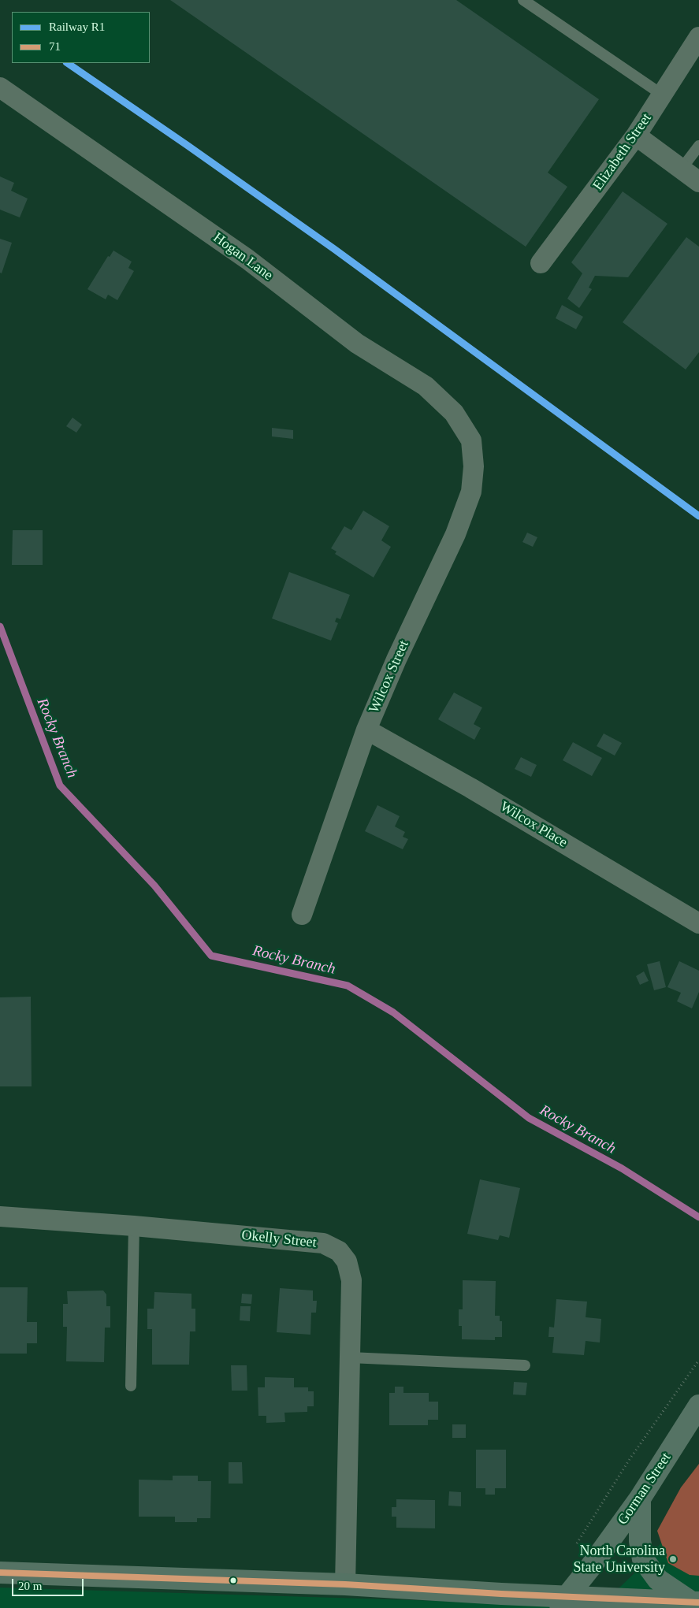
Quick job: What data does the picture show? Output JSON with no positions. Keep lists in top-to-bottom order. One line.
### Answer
{"streets":{"street":["Elizabeth Street","Hogan Lane","Wilcox Street","Wilcox Place","Okelly Street","Gorman Street"]},"crossings":[["Hogan Lane","Wilcox Street"],["Wilcox Street","Wilcox Place"]],"water":["Rocky Branch"],"places":["North Carolina State University"],"lines":["rail line R1","transit line 71"],"legend":["Railway R1","71"],"scale_bar":"20 m"}
